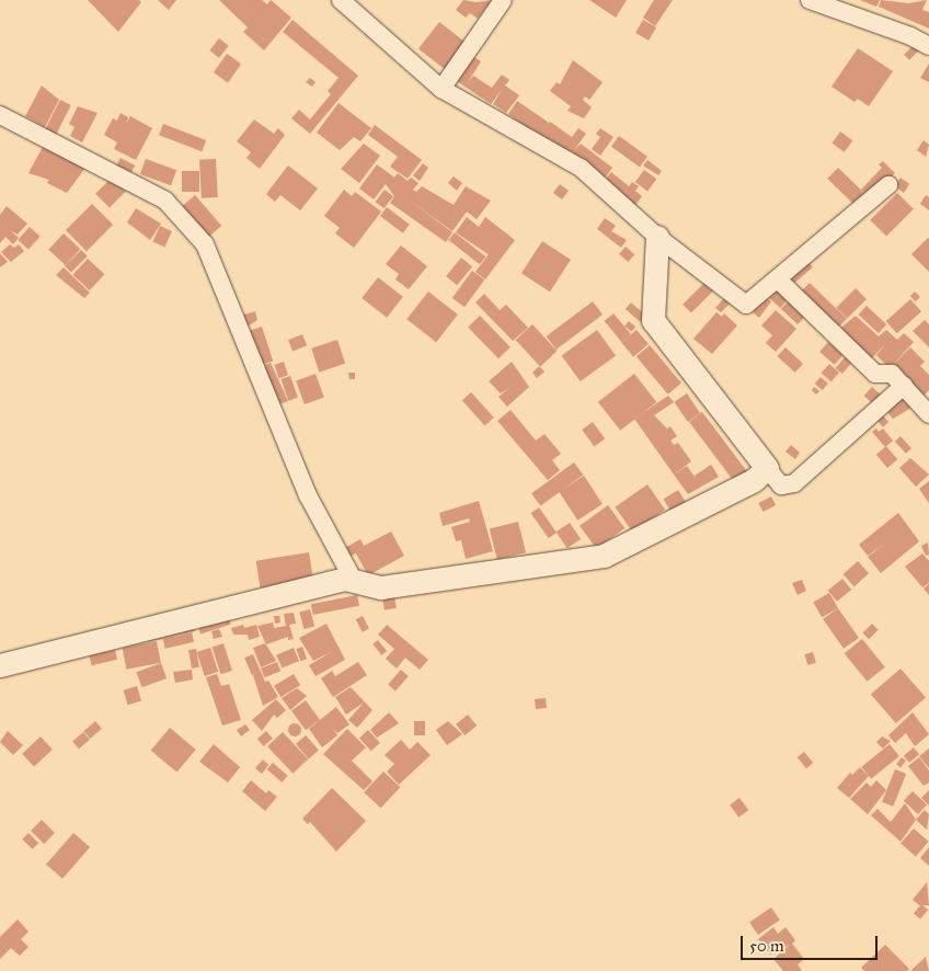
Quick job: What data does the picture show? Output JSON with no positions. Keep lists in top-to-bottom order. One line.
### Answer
{"scale_bar":"50 m"}
